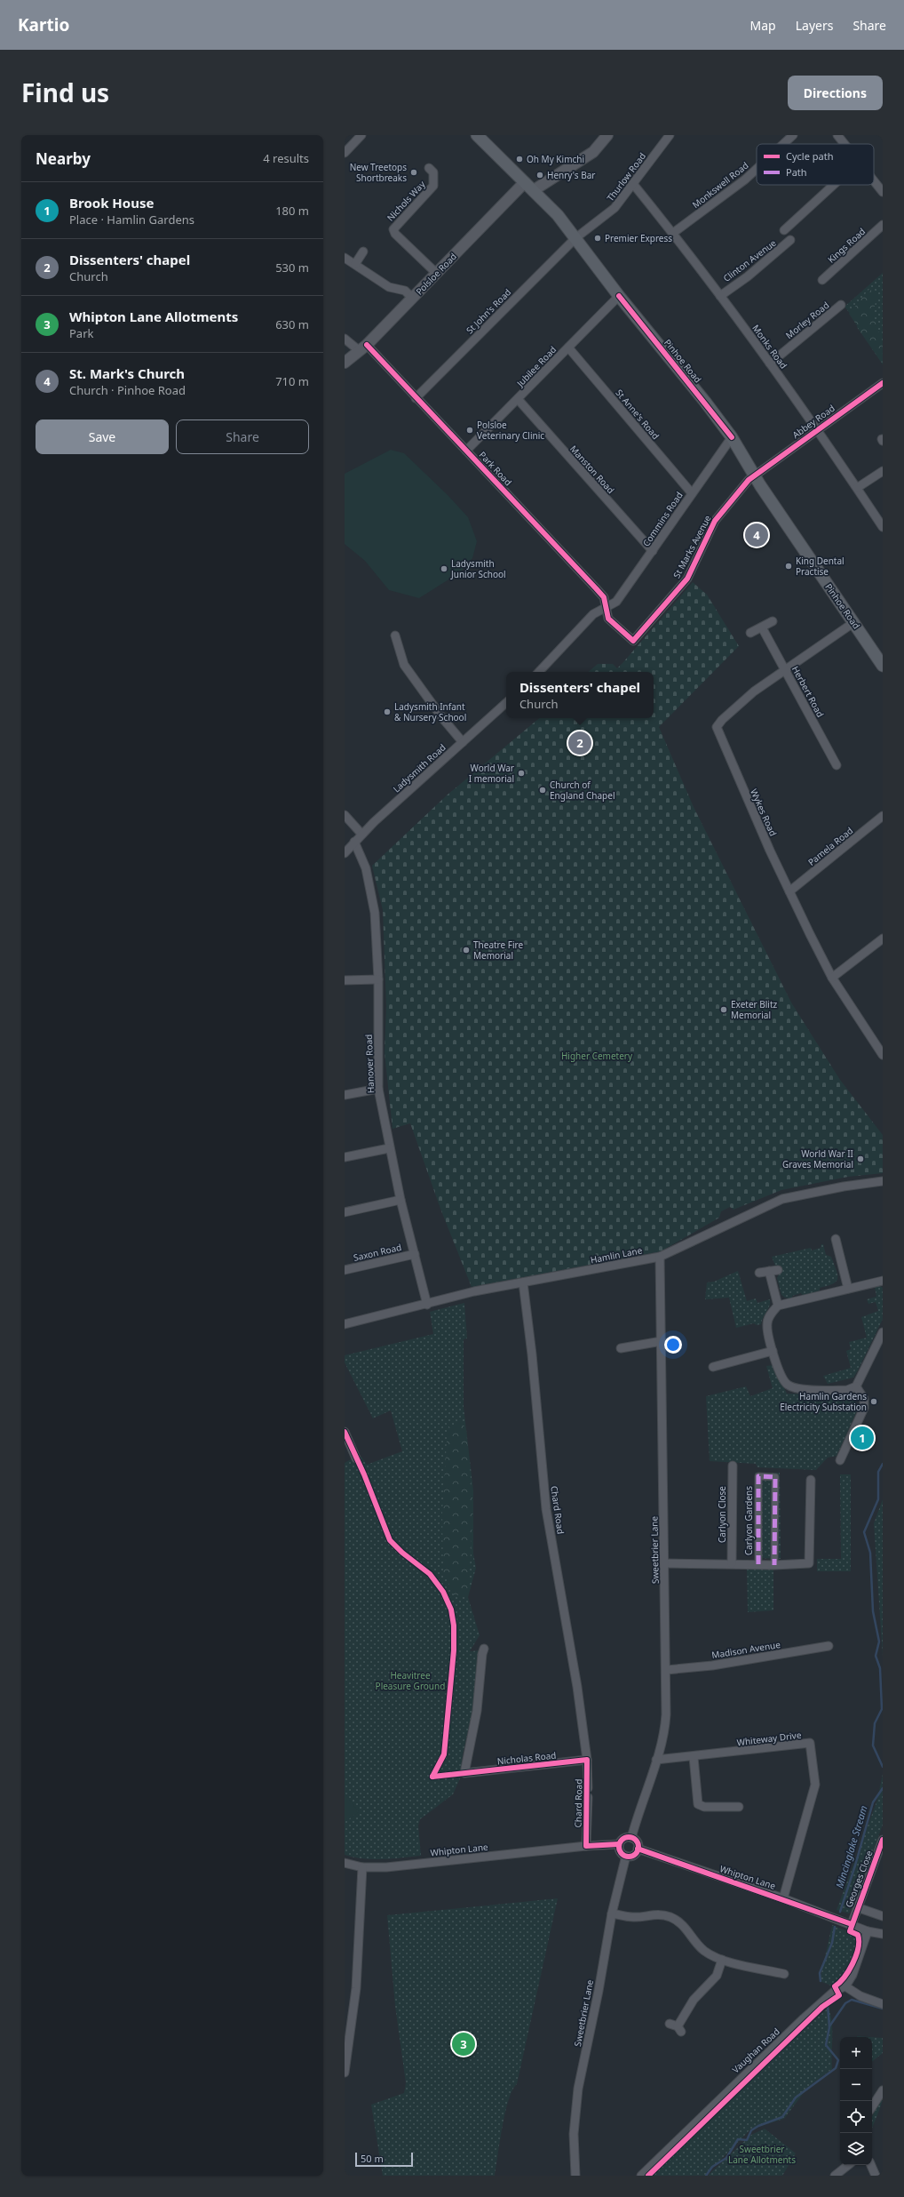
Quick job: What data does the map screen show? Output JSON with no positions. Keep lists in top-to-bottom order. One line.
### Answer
{"streets":{"main road":["Pinhoe Road"],"street":["Thurlow Road","Monkswell Road","Nichols Way","Kings Road","Clinton Avenue","Polsloe Road","St John's Road","Morley Road","Monks Road","Jubilee Road","St Anne's Road","Abbey Road","Park Road","Manston Road","Commins Road","St Marks Avenue","Herbert Road","Ladysmith Road","Wykes Road","Pamela Road","Hanover Road","Saxon Road","Hamlin Lane","Chard Road","Carlyon Close","Carlyon Gardens","Sweetbrier Lane","Madison Avenue","Whiteway Drive","Nicholas Road","Whipton Lane","Georges Close","Vaughan Road"]},"crossings":[["Thurlow Road","St John's Road"],["Thurlow Road","Monks Road"],["Thurlow Road","Pinhoe Road"],["Monkswell Road","Monks Road"],["Nichols Way","Polsloe Road"],["Clinton Avenue","Monks Road"],["Polsloe Road","Pinhoe Road"],["Polsloe Road","Park Road"],["St John's Road","Pinhoe Road"],["St John's Road","Park Road"],["Morley Road","Monks Road"],["Monks Road","Abbey Road"],["Pinhoe Road","Jubilee Road"],["Pinhoe Road","Abbey Road"],["Pinhoe Road","Commins Road"],["Pinhoe Road","St Marks Avenue"],["Pinhoe Road","Wykes Road"],["Jubilee Road","St Anne's Road"],["Jubilee Road","Park Road"],["Jubilee Road","Manston Road"],["St Anne's Road","Commins Road"],["Abbey Road","St Marks Avenue"],["Park Road","Commins Road"],["Park Road","St Marks Avenue"],["Manston Road","Commins Road"],["Commins Road","St Marks Avenue"],["Herbert Road","Wykes Road"],["Ladysmith Road","Hanover Road"],["Wykes Road","Pamela Road"],["Hanover Road","Saxon Road"],["Hanover Road","Hamlin Lane"],["Hamlin Lane","Chard Road"],["Hamlin Lane","Sweetbrier Lane"],["Chard Road","Nicholas Road"],["Chard Road","Whipton Lane"],["Carlyon Close","Carlyon Gardens"],["Carlyon Gardens","Sweetbrier Lane"],["Sweetbrier Lane","Madison Avenue"],["Sweetbrier Lane","Whiteway Drive"],["Sweetbrier Lane","Whipton Lane"],["Whiteway Drive","Whipton Lane"],["Whipton Lane","Georges Close"]],"water":["Mincinglake Stream"],"parks":["Higher Cemetery","Heavitree Pleasure Ground","Sweetbrier Lane Allotments"],"places":["Oh My Kimchi","New Treetops Shortbreaks","Henry's Bar","Premier Express","Polsloe Veterinary Clinic","King Dental Practise","Ladysmith Junior School","Ladysmith Infant & Nursery School","World War I memorial","Church of England Chapel","Theatre Fire Memorial","Exeter Blitz Memorial","World War II Graves Memorial","Hamlin Gardens Electricity Substation"],"legend":["Cycle path","Path"],"scale_bar":"50 m","page":{"header":"Kartio","nav":["Map","Layers","Share"],"title":"Find us","buttons":["Directions",["Save","Share"]],"heading":["Nearby","4 results"],"list":[{"mark":"1","name":"Brook House","note":"Place · Hamlin Gardens","value":"180 m"},{"mark":"2","name":"Dissenters' chapel","note":"Church","value":"530 m"},{"mark":"3","name":"Whipton Lane Allotments","note":"Park","value":"630 m"},{"mark":"4","name":"St. Mark's Church","note":"Church · Pinhoe Road","value":"710 m"}],"pins":["4","2","1","3"],"popup":["Dissenters' chapel","Church"],"map_buttons":["+","−"],"scale":"50 m"}}
